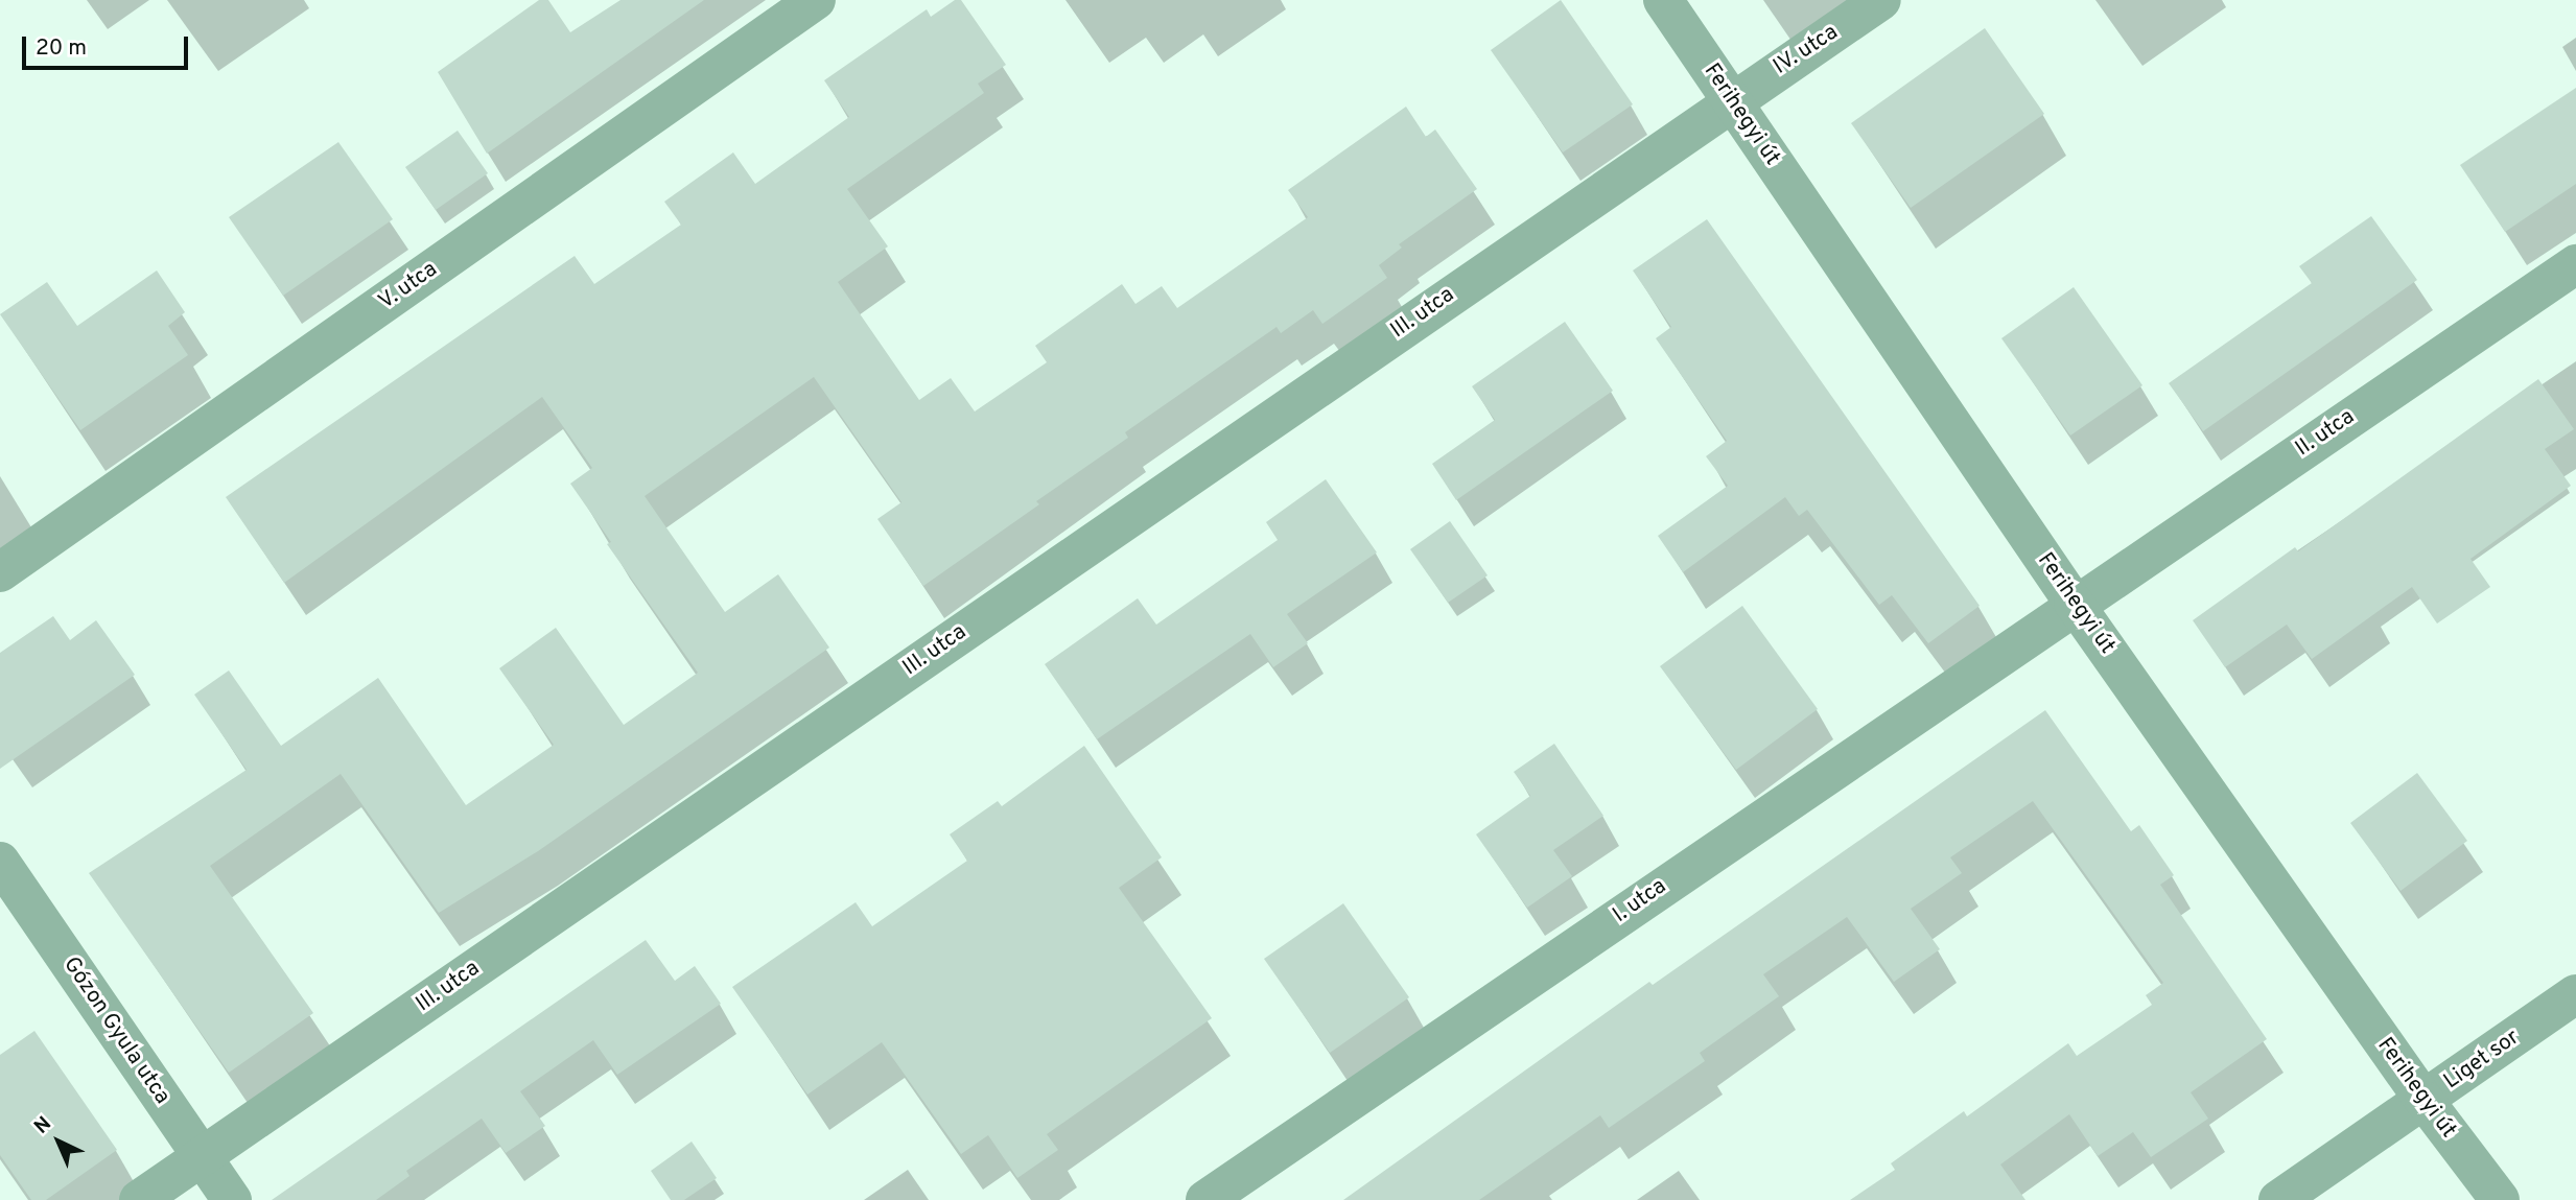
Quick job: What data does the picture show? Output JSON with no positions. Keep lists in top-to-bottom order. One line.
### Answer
{"streets":{"street":["IV. utca","Ferihegyi út","V. utca","III. utca","II. utca","I. utca","Gózon Gyula utca","Liget sor"]},"crossings":[["IV. utca","Ferihegyi út"],["IV. utca","III. utca"],["Ferihegyi út","III. utca"],["Ferihegyi út","II. utca"],["Ferihegyi út","I. utca"],["Ferihegyi út","Liget sor"],["III. utca","Gózon Gyula utca"],["II. utca","I. utca"]],"scale_bar":"20 m","north":"top left"}
